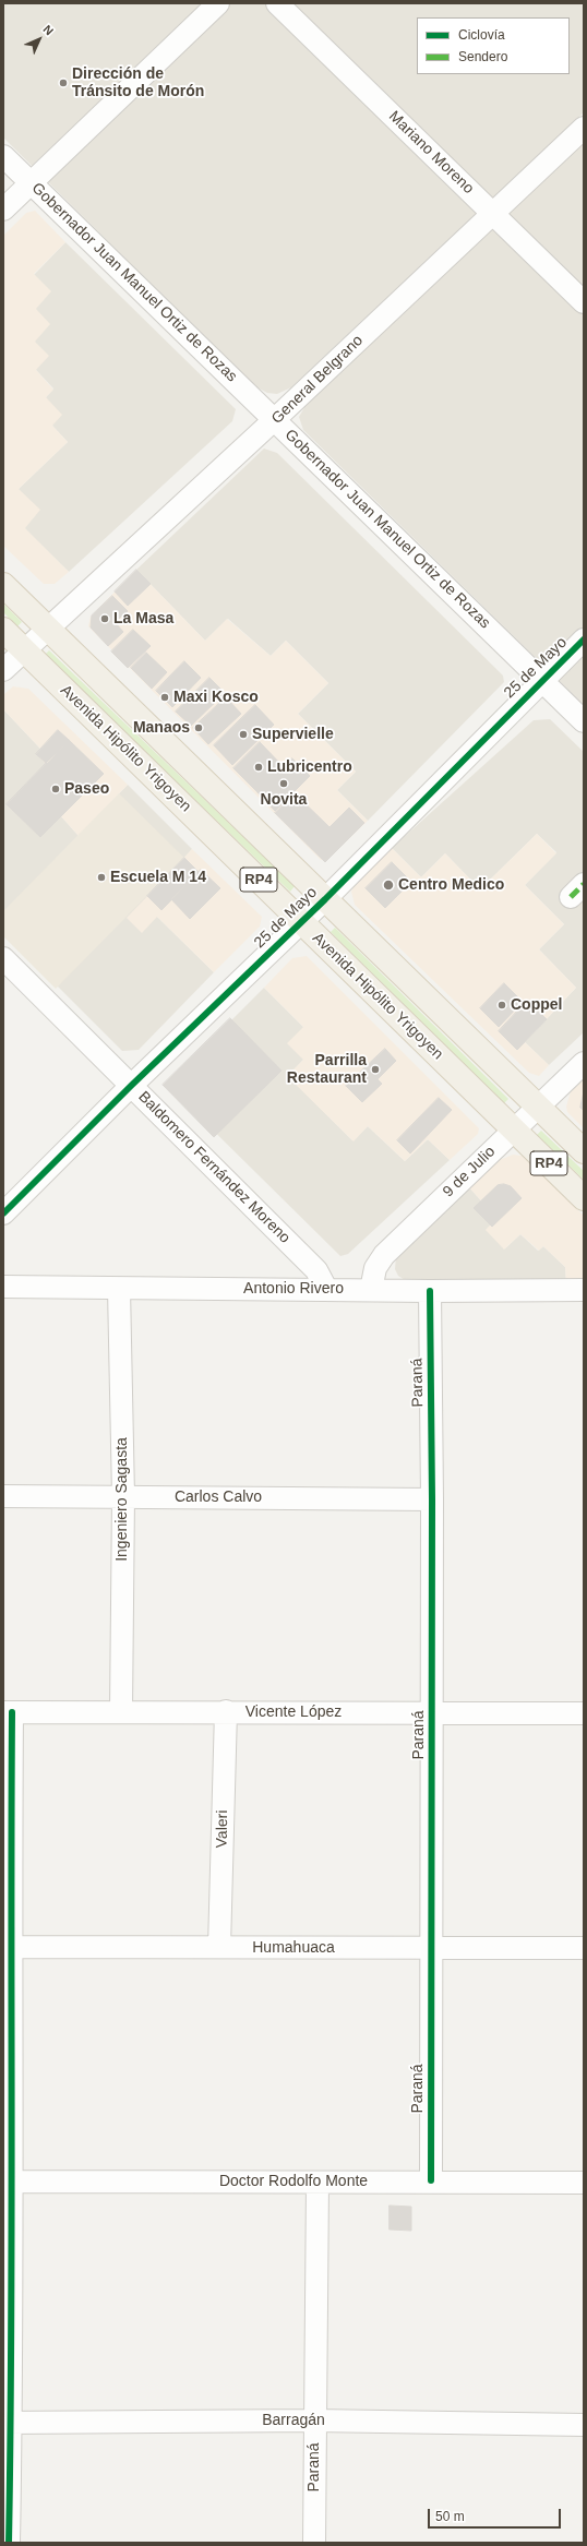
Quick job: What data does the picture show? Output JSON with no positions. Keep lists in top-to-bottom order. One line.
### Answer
{"streets":{"main road":["Avenida Hipólito Yrigoyen","RP4"],"street":["Mariano Moreno","Gobernador Juan Manuel Ortiz de Rozas","General Belgrano","25 de Mayo","Baldomero Fernández Moreno","9 de Julio","Antonio Rivero","Paraná","Carlos Calvo","Ingeniero Sagasta","Vicente López","Valeri","Humahuaca","Doctor Rodolfo Monte","Barragán"]},"crossings":[["Mariano Moreno","General Belgrano"],["Gobernador Juan Manuel Ortiz de Rozas","General Belgrano"],["Gobernador Juan Manuel Ortiz de Rozas","25 de Mayo"],["General Belgrano","Avenida Hipólito Yrigoyen"],["25 de Mayo","Avenida Hipólito Yrigoyen"],["25 de Mayo","Baldomero Fernández Moreno"],["Avenida Hipólito Yrigoyen","9 de Julio"],["Baldomero Fernández Moreno","Antonio Rivero"],["9 de Julio","Antonio Rivero"],["Antonio Rivero","Paraná"],["Antonio Rivero","Ingeniero Sagasta"],["Paraná","Carlos Calvo"],["Paraná","Vicente López"],["Paraná","Humahuaca"],["Paraná","Doctor Rodolfo Monte"],["Paraná","Barragán"],["Carlos Calvo","Ingeniero Sagasta"],["Ingeniero Sagasta","Vicente López"],["Vicente López","Valeri"],["Valeri","Humahuaca"]],"places":["Dirección de Tránsito de Morón","La Masa","Maxi Kosco","Manaos","Supervielle","Lubricentro","Novita","Paseo","Escuela M 14","Centro Medico","Coppel","Parrilla Restaurant"],"legend":["Ciclovía","Sendero"],"scale_bar":"50 m","north":"top right"}
